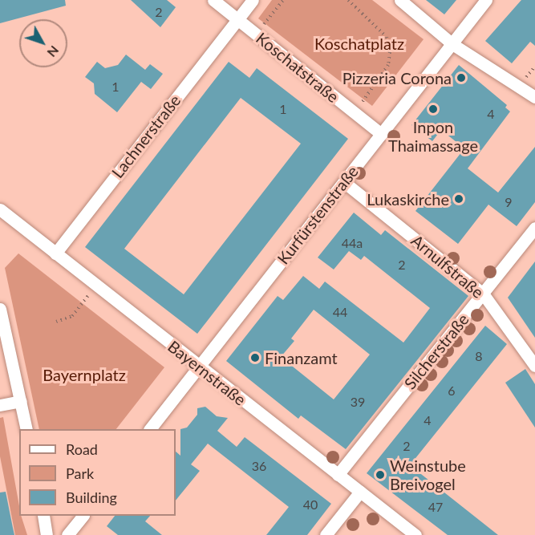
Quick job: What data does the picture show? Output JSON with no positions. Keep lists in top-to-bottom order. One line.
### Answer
{"streets":{"street":["Koschatstraße","Lachnerstraße","Kurfürstenstraße","Arnulfstraße","Silcherstraße","Bayernstraße"]},"crossings":[["Koschatstraße","Lachnerstraße"],["Koschatstraße","Kurfürstenstraße"],["Lachnerstraße","Bayernstraße"],["Kurfürstenstraße","Arnulfstraße"],["Kurfürstenstraße","Bayernstraße"],["Arnulfstraße","Silcherstraße"],["Silcherstraße","Bayernstraße"]],"parks":["Koschatplatz","Bayernplatz"],"places":["Pizzeria Corona","Inpon Thaimassage","Lukaskirche","Finanzamt","Weinstube Breivogel"],"house_numbers":["2","1","1","4","9","44a","2","44","8","6","39","4","2","36","40","47"],"legend":["Road","Park","Building"],"north":"bottom right"}
